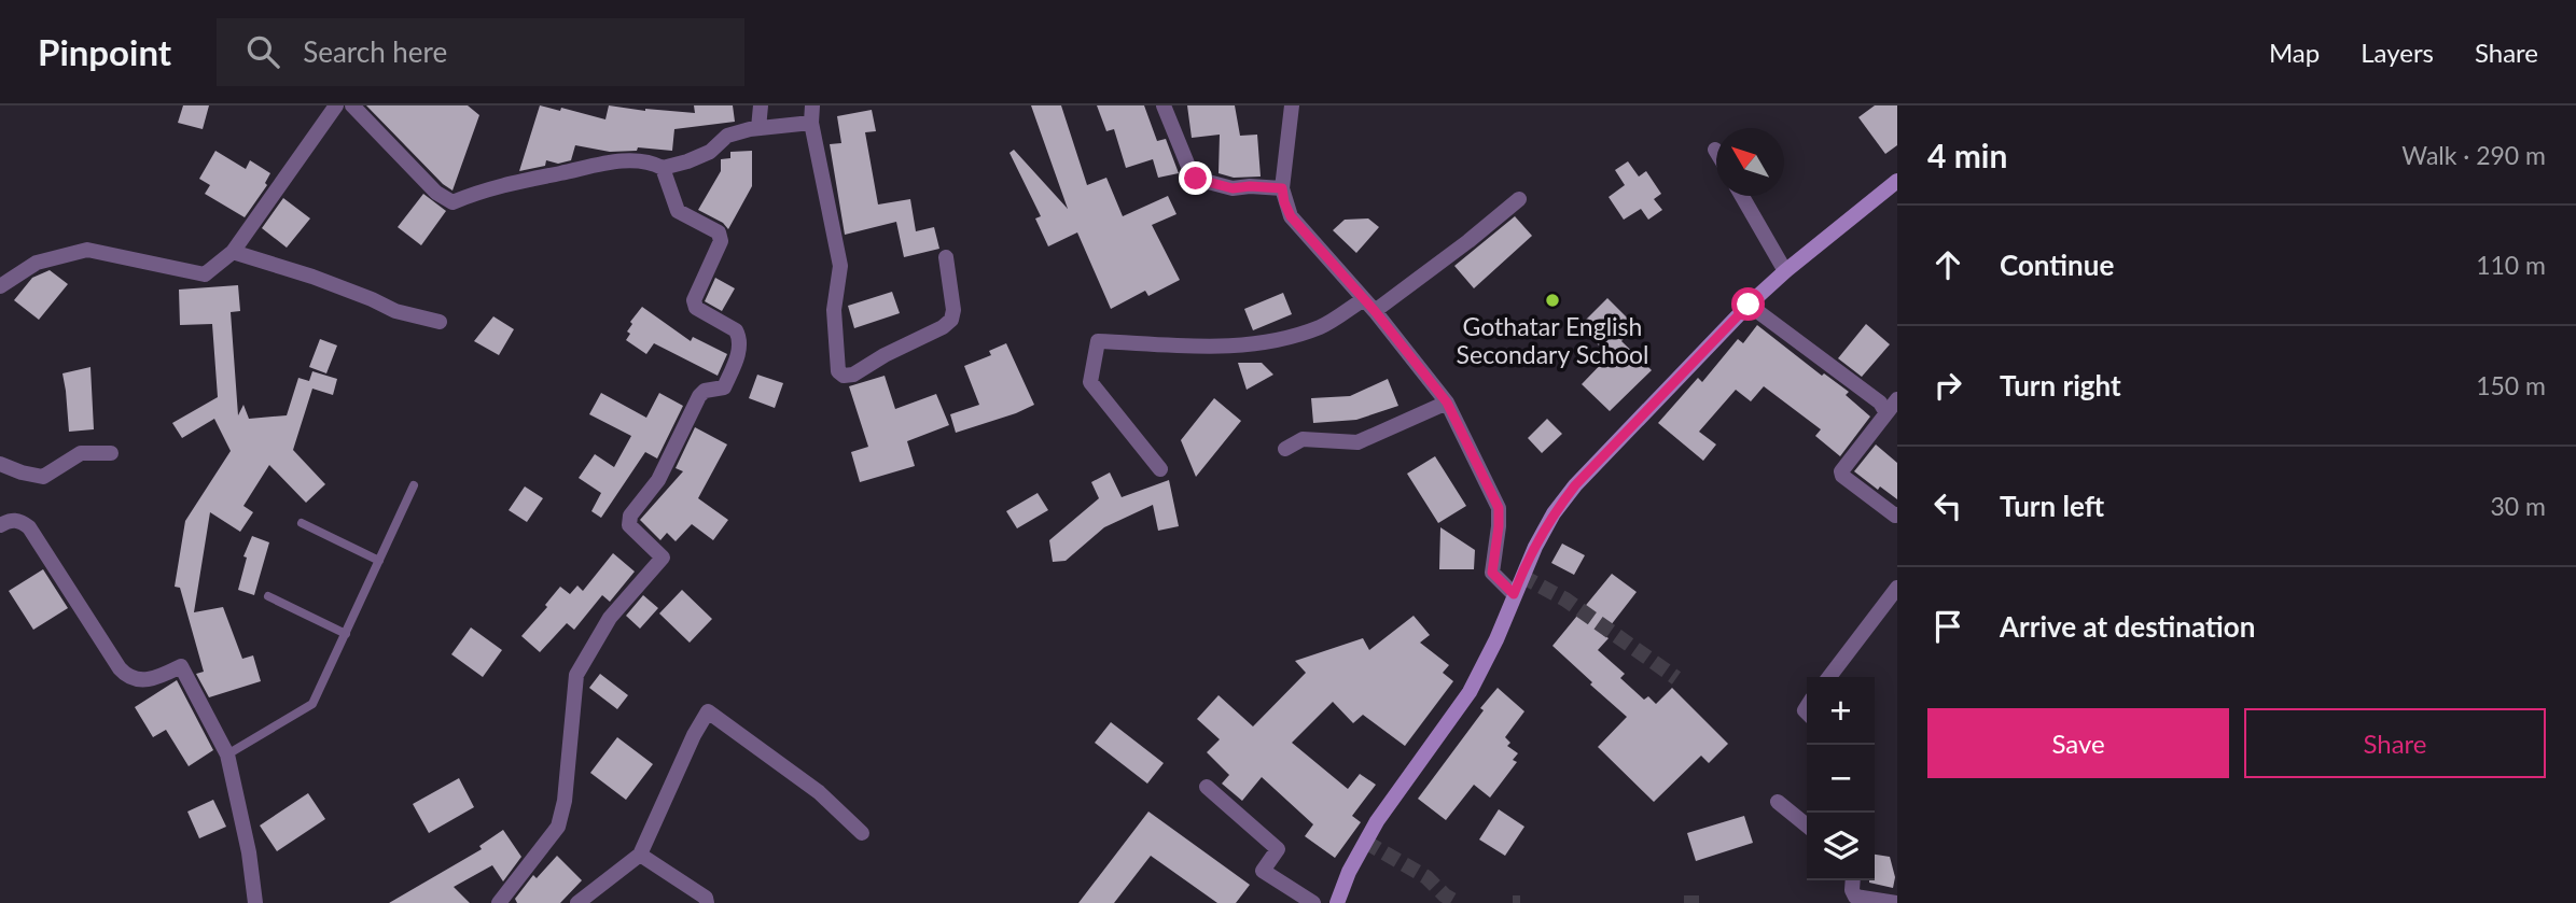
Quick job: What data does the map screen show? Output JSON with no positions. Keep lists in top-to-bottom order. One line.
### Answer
{"places":["Gothatar English Secondary School"],"north":"top left","page":{"header":"Pinpoint","search":"Search here","nav":["Map","Layers","Share"],"heading":["4 min","Walk · 290 m"],"list":[["Continue","110 m"],["Turn right","150 m"],["Turn left","30 m"],"Arrive at destination"],"map_buttons":["+","−"],"buttons":["Save","Share"]}}
